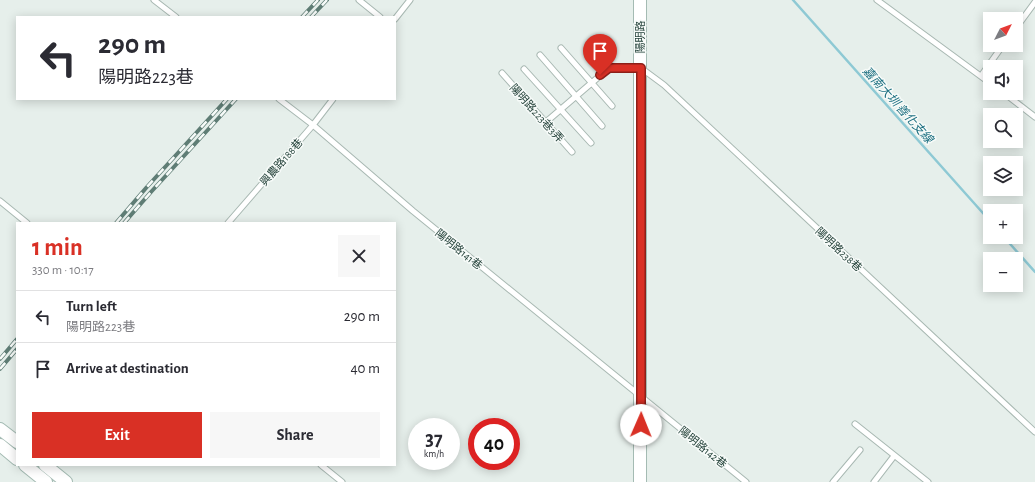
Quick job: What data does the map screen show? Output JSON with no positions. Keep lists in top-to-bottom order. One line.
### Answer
{"streets":{"street":["陽明路"],"lane":["陽明路223巷3弄","興農路188巷","陽明路141巷","陽明路238巷","陽明路142巷"]},"crossings":[["陽明路","陽明路141巷"],["陽明路","陽明路238巷"],["陽明路","陽明路142巷"],["興農路188巷","陽明路141巷"],["陽明路141巷","陽明路142巷"]],"water":["嘉南大圳 善化支線"],"north":"top right","page":{"map_buttons":["+","−"],"turn":["290 m","陽明路223巷"],"heading":["1 min","330 m · 10:17"],"list":[{"name":"Turn left","note":"陽明路223巷","value":"290 m"},{"name":"Arrive at destination","value":"40 m"}],"buttons":["Exit","Share"],"speed":"37 km/h","limit":"40"}}
